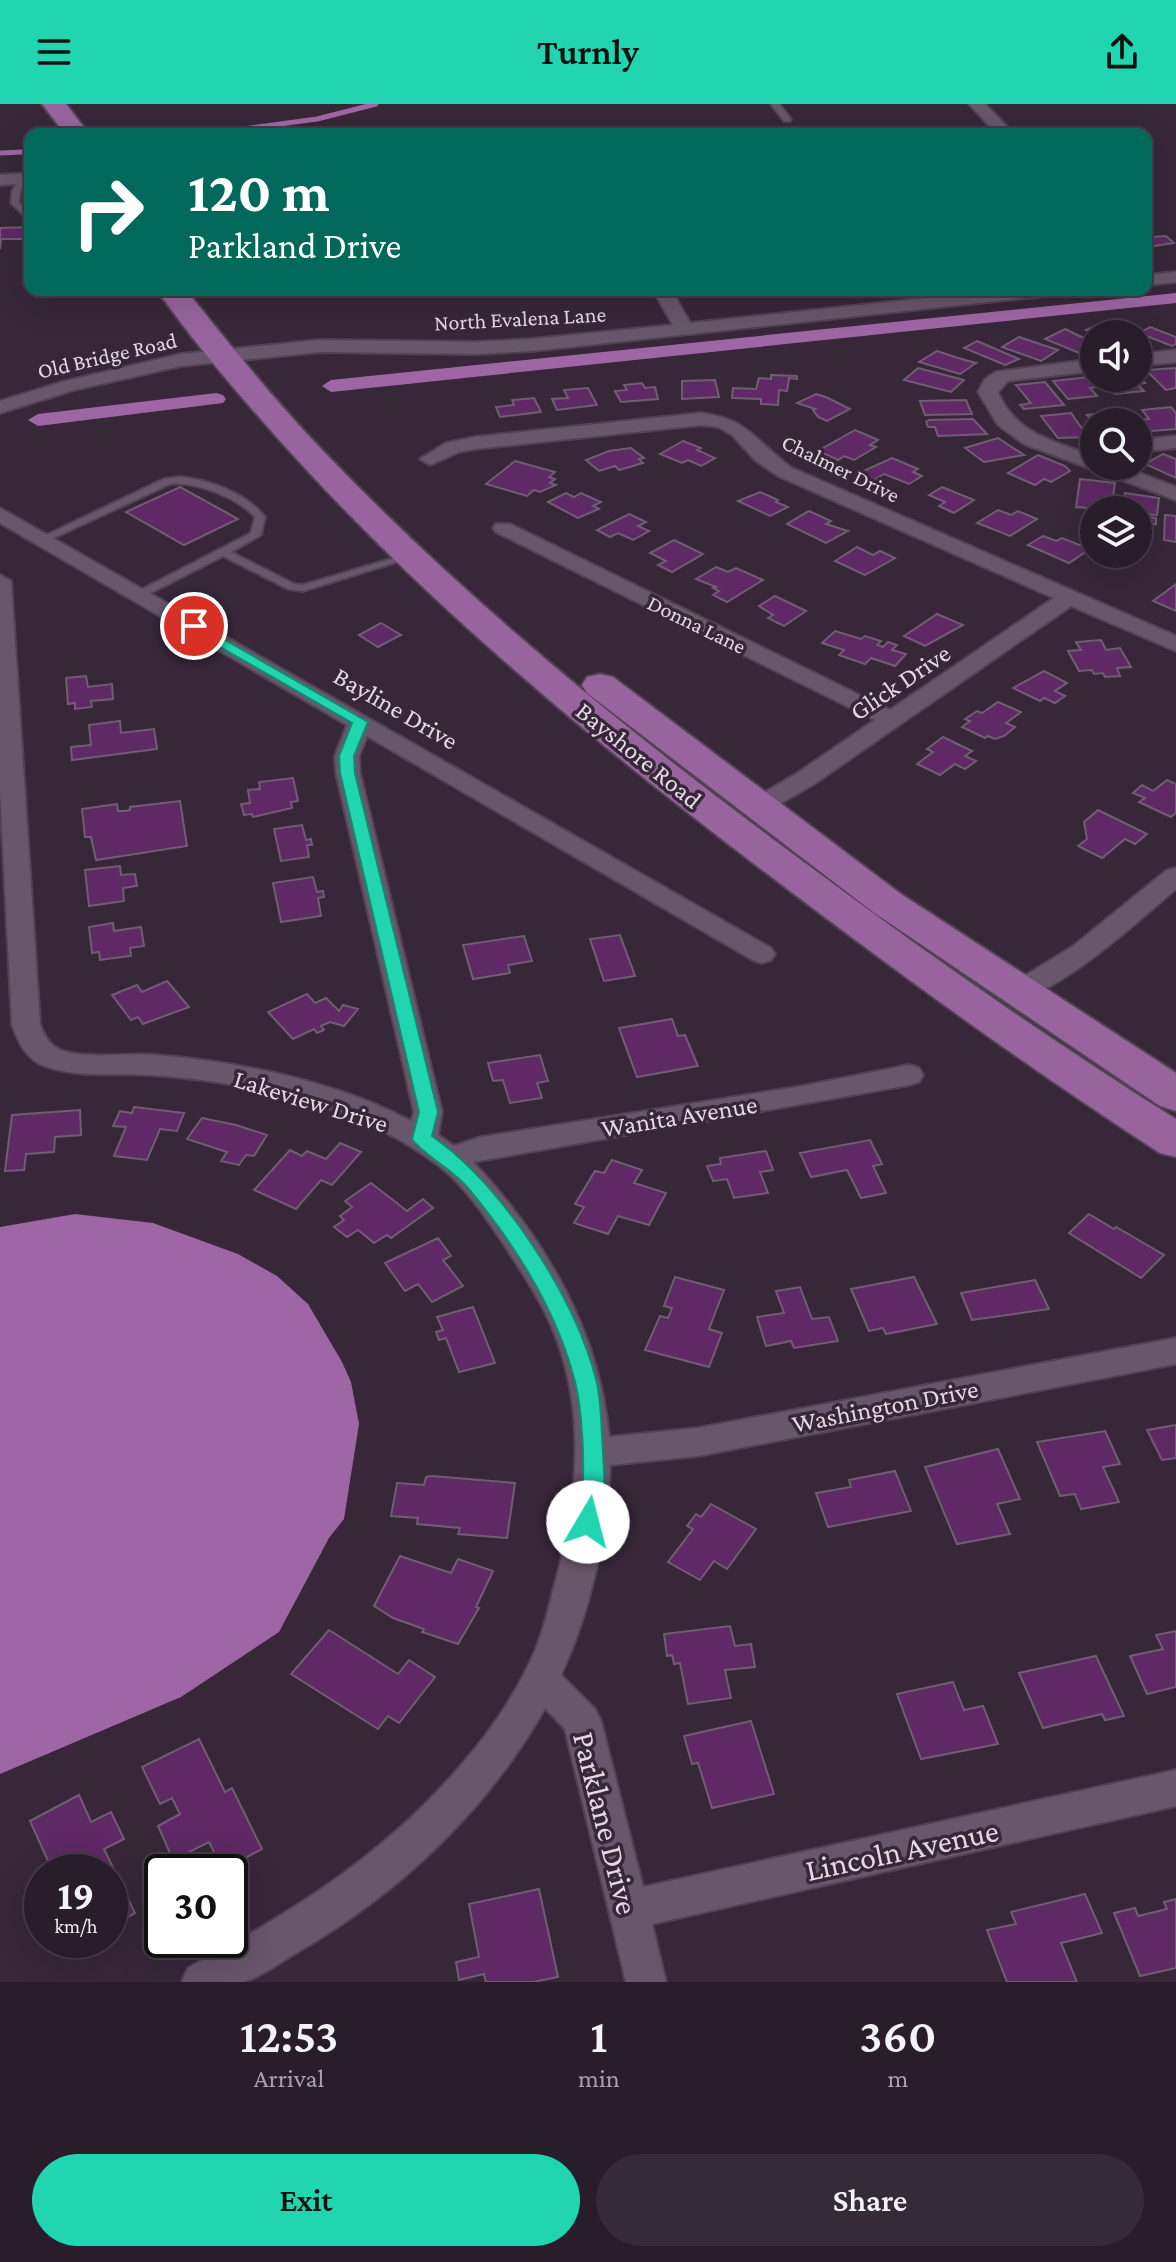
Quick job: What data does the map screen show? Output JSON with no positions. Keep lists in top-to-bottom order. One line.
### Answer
{"streets":{"main road":["Bayshore Road"],"street":["North Evalena Lane","Old Bridge Road","Chalmer Drive","Donna Lane","Glick Drive","Bayline Drive","Lakeview Drive","Wanita Avenue","Washington Drive","Parklane Drive","Lincoln Avenue"]},"crossings":[["North Evalena Lane","Old Bridge Road"],["North Evalena Lane","Bayshore Road"],["Old Bridge Road","Bayshore Road"],["Chalmer Drive","Glick Drive"],["Donna Lane","Glick Drive"],["Glick Drive","Bayshore Road"],["Lakeview Drive","Wanita Avenue"],["Lakeview Drive","Washington Drive"],["Lakeview Drive","Parklane Drive"],["Parklane Drive","Lincoln Avenue"]],"page":{"header":"Turnly","turn":["120 m","Parkland Drive"],"speed":"19 km/h","limit":"30","eta":["12:53","Arrival","1","min","360","m"],"buttons":["Exit","Share"]}}
